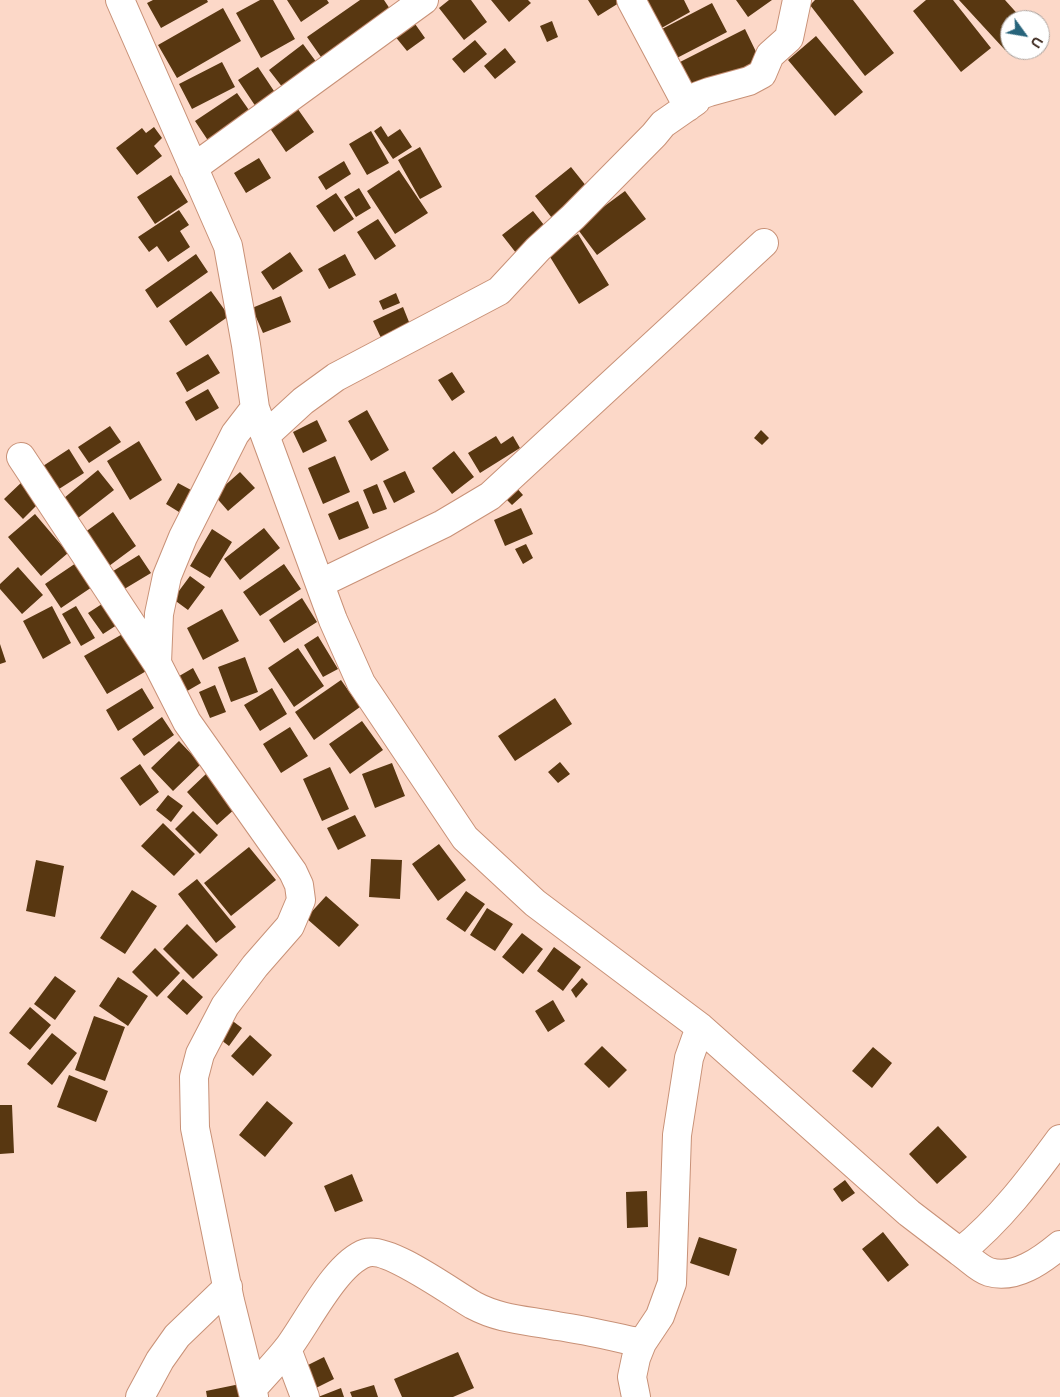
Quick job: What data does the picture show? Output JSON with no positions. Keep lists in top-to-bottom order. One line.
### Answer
{"north":"bottom right"}
